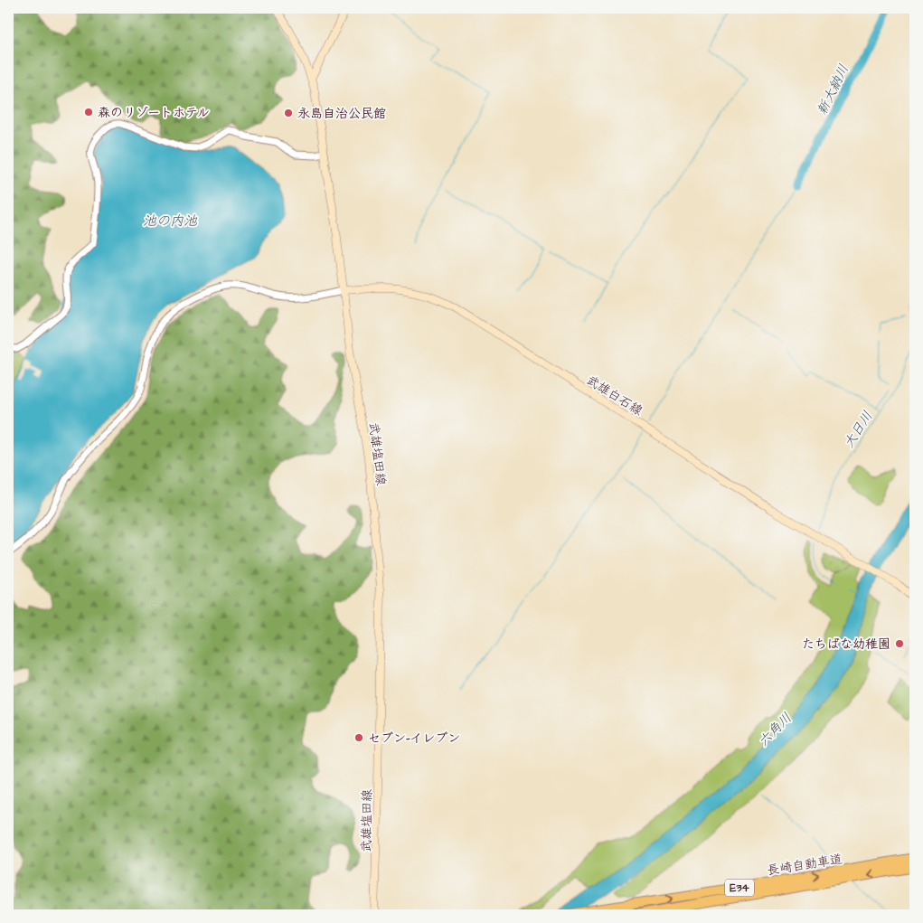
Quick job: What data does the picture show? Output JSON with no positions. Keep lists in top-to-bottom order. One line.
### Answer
{"streets":{"highway":["長崎自動車道","E34"],"main road":["武雄白石線","武雄塩田線"]},"crossings":[["武雄白石線","武雄塩田線"]],"water":["新大納川","池の内池","大日川","六角川"],"places":["森のリゾートホテル","永島自治公民館","たちばな幼稚園","セブン-イレブン"]}
